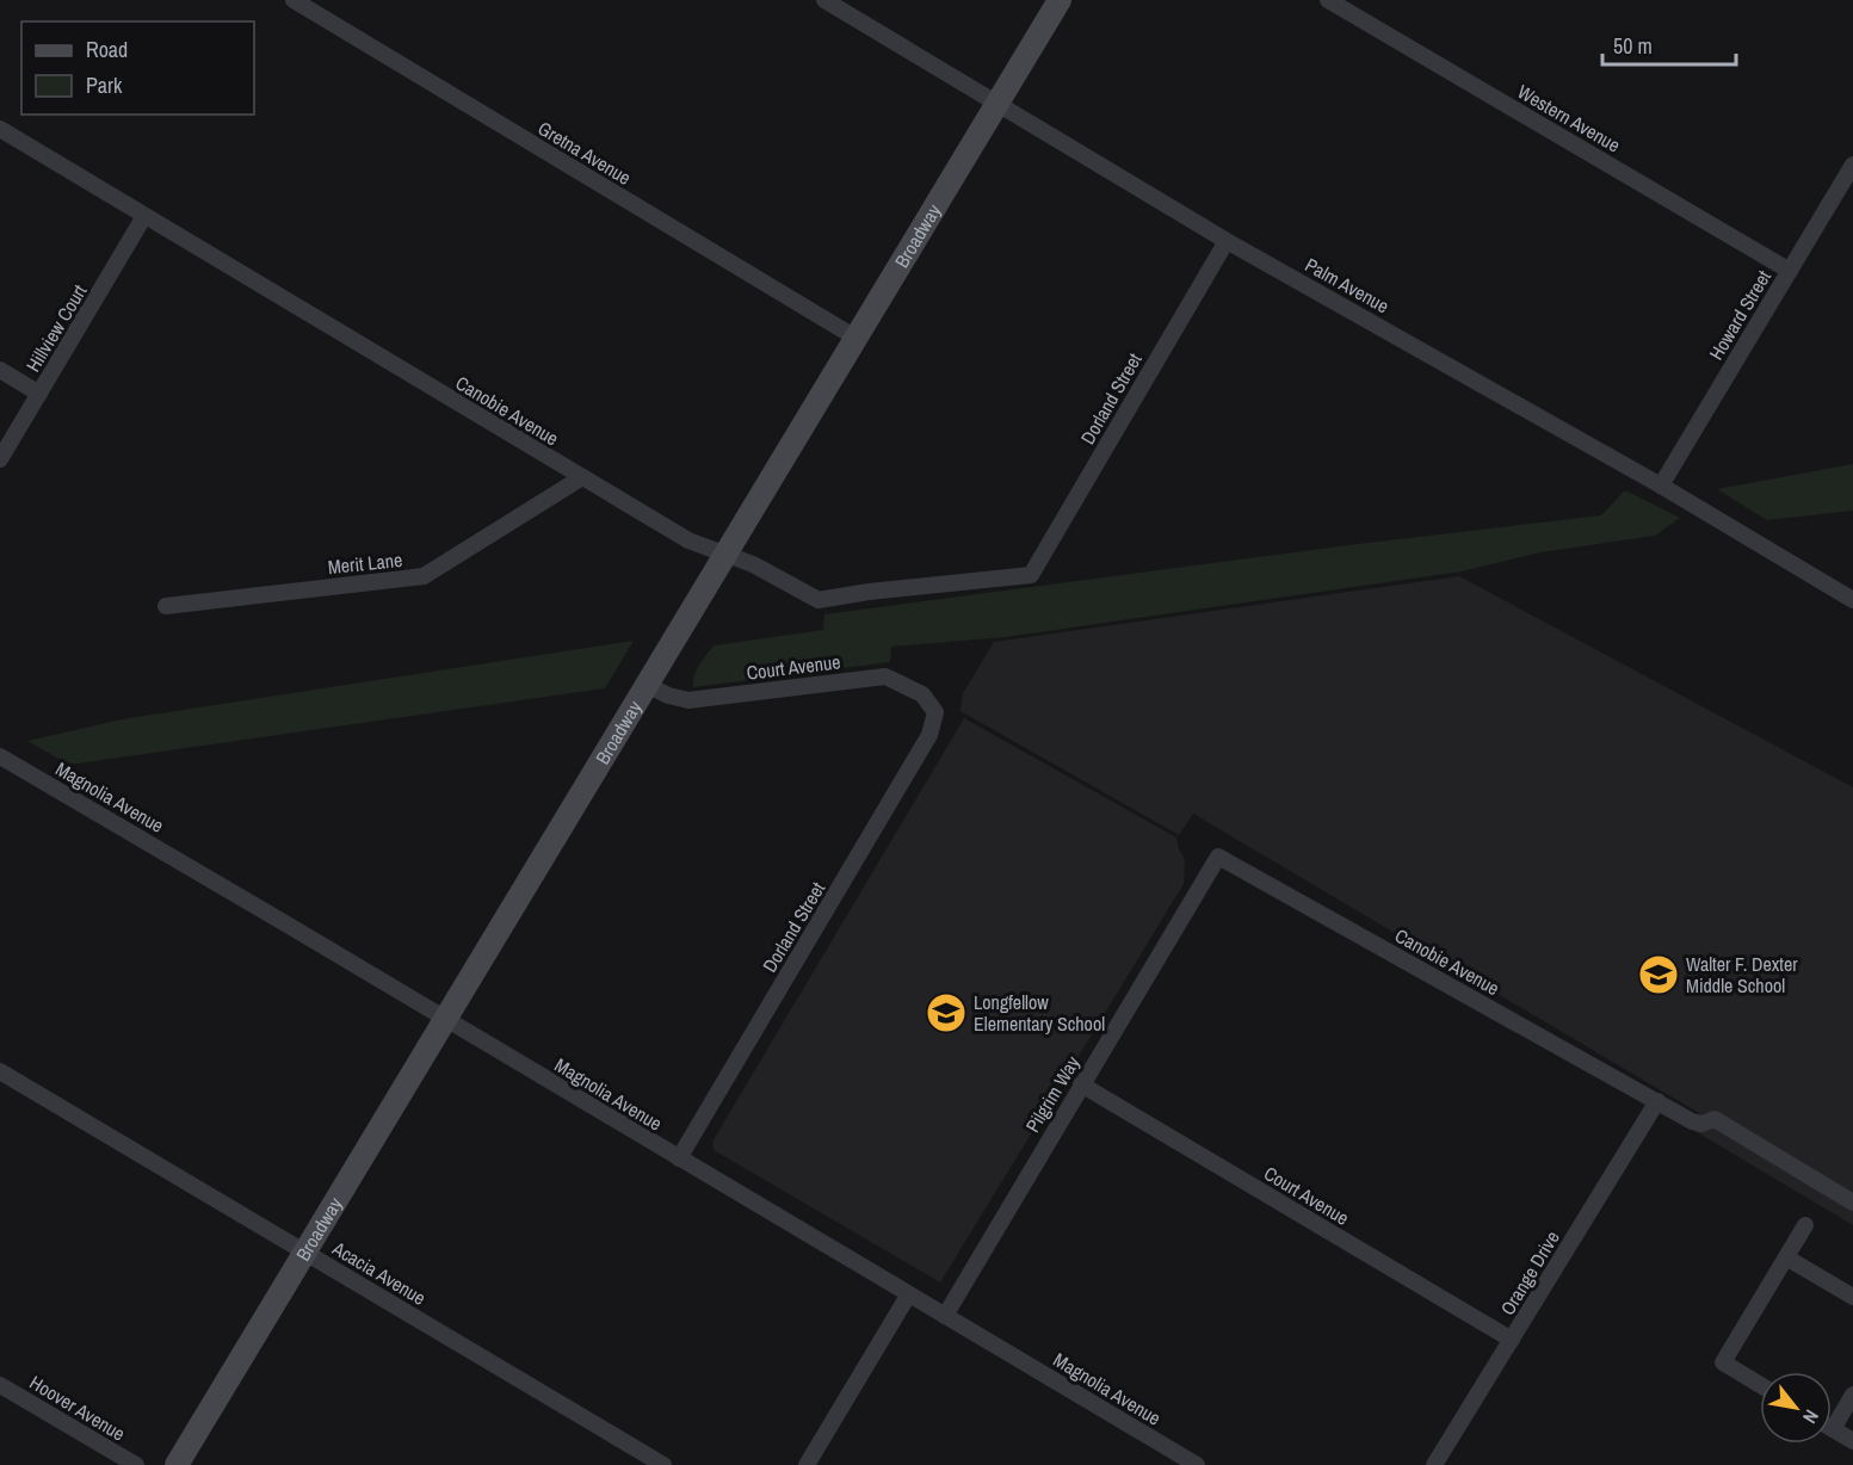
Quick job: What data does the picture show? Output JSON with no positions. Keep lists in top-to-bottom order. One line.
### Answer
{"streets":{"street":["Western Avenue","Gretna Avenue","Broadway","Palm Avenue","Howard Street","Hillview Court","Dorland Street","Canobie Avenue","Merit Lane","Court Avenue","Magnolia Avenue","Pilgrim Way","Acacia Avenue","Orange Drive","Hoover Avenue"]},"crossings":[["Western Avenue","Howard Street"],["Gretna Avenue","Broadway"],["Broadway","Palm Avenue"],["Broadway","Canobie Avenue"],["Broadway","Court Avenue"],["Broadway","Magnolia Avenue"],["Broadway","Acacia Avenue"],["Palm Avenue","Howard Street"],["Palm Avenue","Dorland Street"],["Hillview Court","Canobie Avenue"],["Dorland Street","Canobie Avenue"],["Dorland Street","Court Avenue"],["Dorland Street","Magnolia Avenue"],["Canobie Avenue","Merit Lane"],["Canobie Avenue","Pilgrim Way"],["Canobie Avenue","Orange Drive"],["Court Avenue","Pilgrim Way"],["Court Avenue","Orange Drive"],["Magnolia Avenue","Pilgrim Way"]],"places":{"school or university":["Walter F. Dexter Middle School","Longfellow Elementary School"]},"legend":["Road","Park"],"scale_bar":"50 m","north":"bottom right"}
